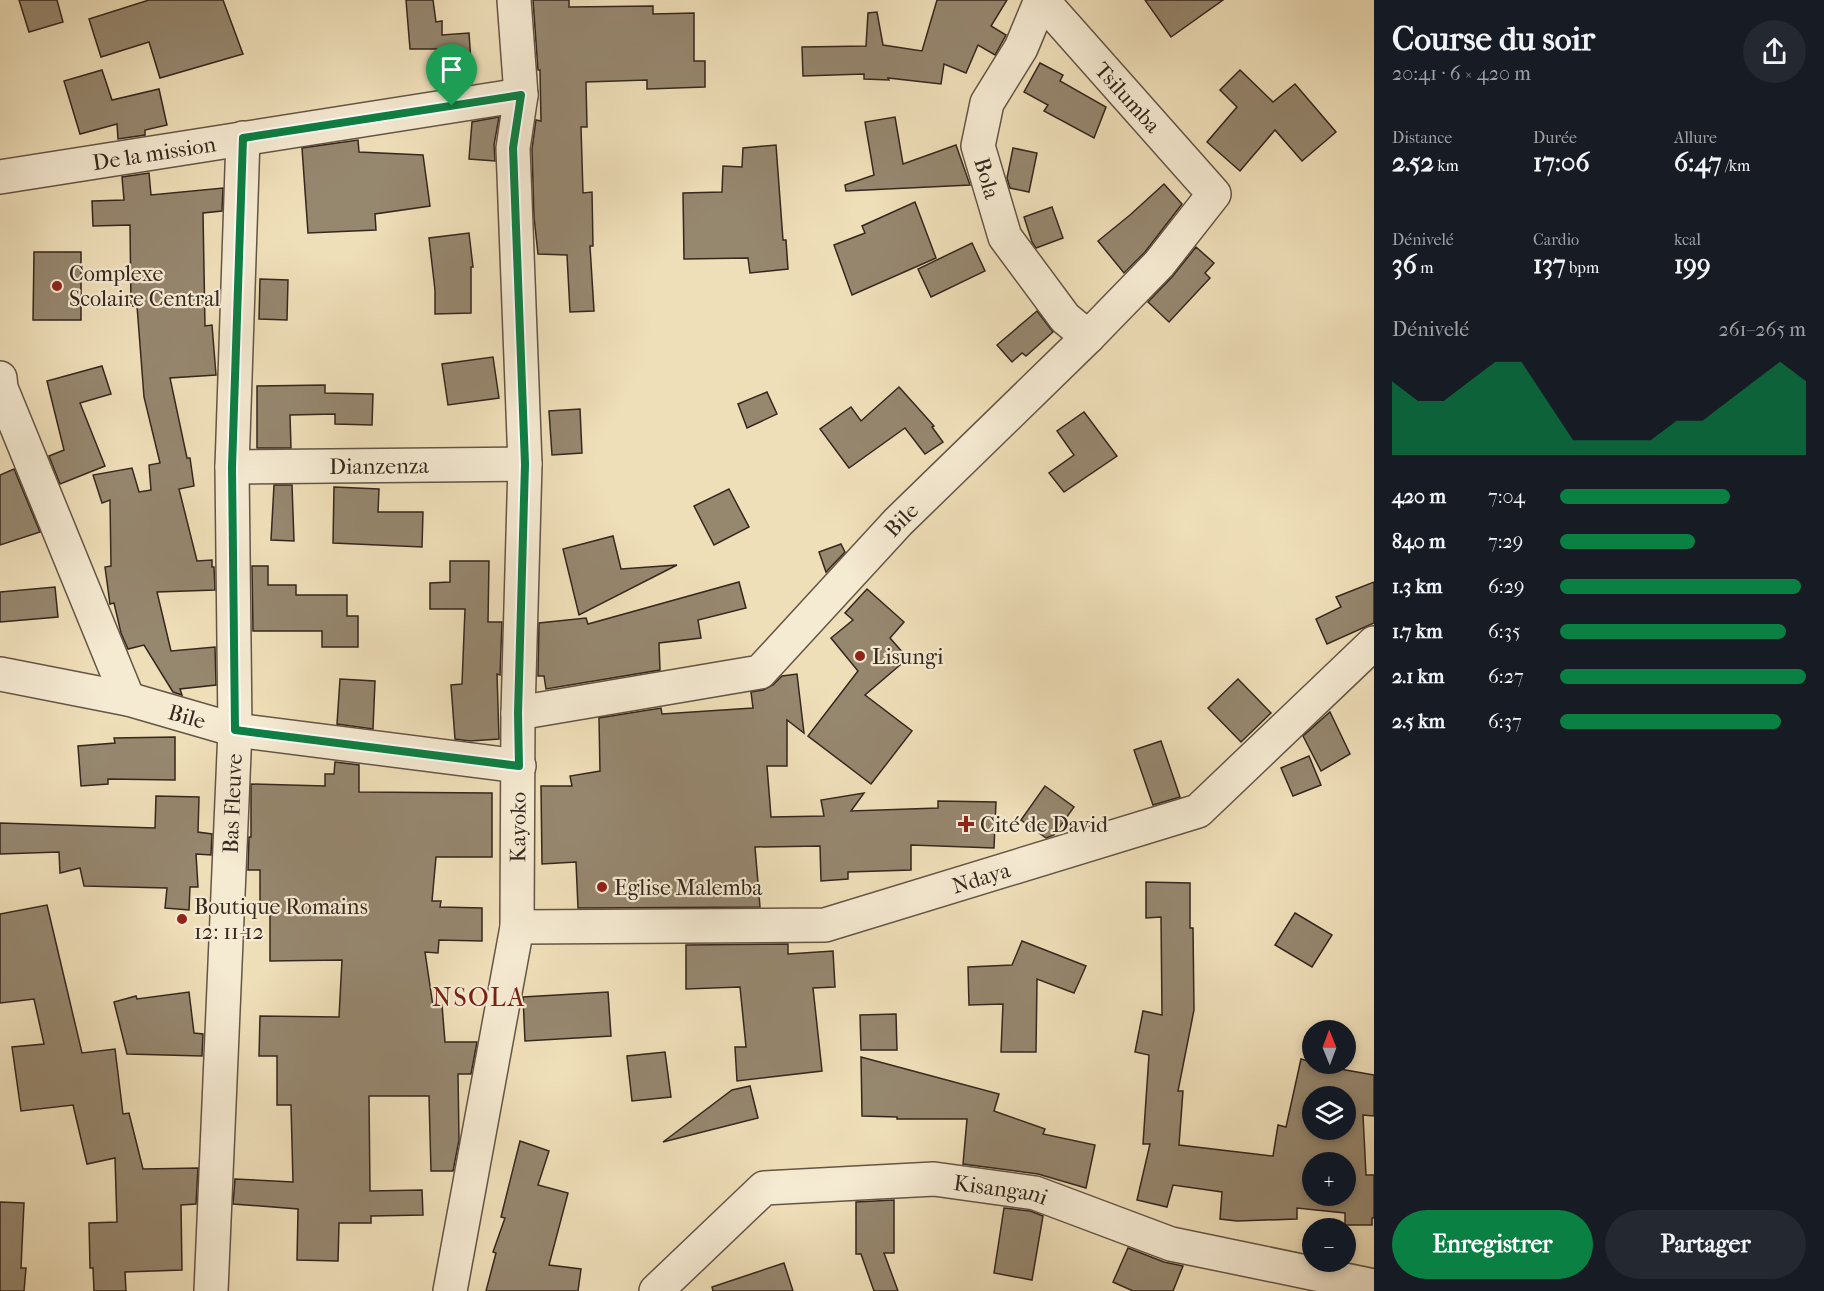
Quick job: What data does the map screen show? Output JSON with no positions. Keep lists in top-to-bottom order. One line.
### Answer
{"streets":{"street":["Tsilumba","De la mission","Bola","Dianzenza","Bile","Bas Fleuve","Kayoko","Ndaya","Kisangani"]},"crossings":[["Tsilumba","Bola"],["Tsilumba","Bile"],["De la mission","Bas Fleuve"],["De la mission","Kayoko"],["Bola","Bile"],["Dianzenza","Bas Fleuve"],["Dianzenza","Kayoko"],["Bile","Bas Fleuve"],["Bile","Kayoko"],["Kayoko","Ndaya"]],"districts":["NSOLA"],"places":{"other":["Complexe Scolaire Central","Lisungi","Eglise Malemba","Boutique Romains 12: 11-12"],"health":["Cité de David"]},"north":"top","page":{"heading":["Course du soir","20:41 · 6 × 420 m"],"stats":[["Distance","2.52 km"],["Durée","17:06"],["Allure","6:47 /km"],["Dénivelé","36 m"],["Cardio","137 bpm"],["kcal","199"]],"chart":["Dénivelé","261–265 m"],"list":[{"name":"420 m","note":"7:04"},{"name":"840 m","note":"7:29"},{"name":"1.3 km","note":"6:29"},{"name":"1.7 km","note":"6:35"},{"name":"2.1 km","note":"6:27"},{"name":"2.5 km","note":"6:37"}],"map_buttons":["+","−"],"buttons":["Enregistrer","Partager"]}}
